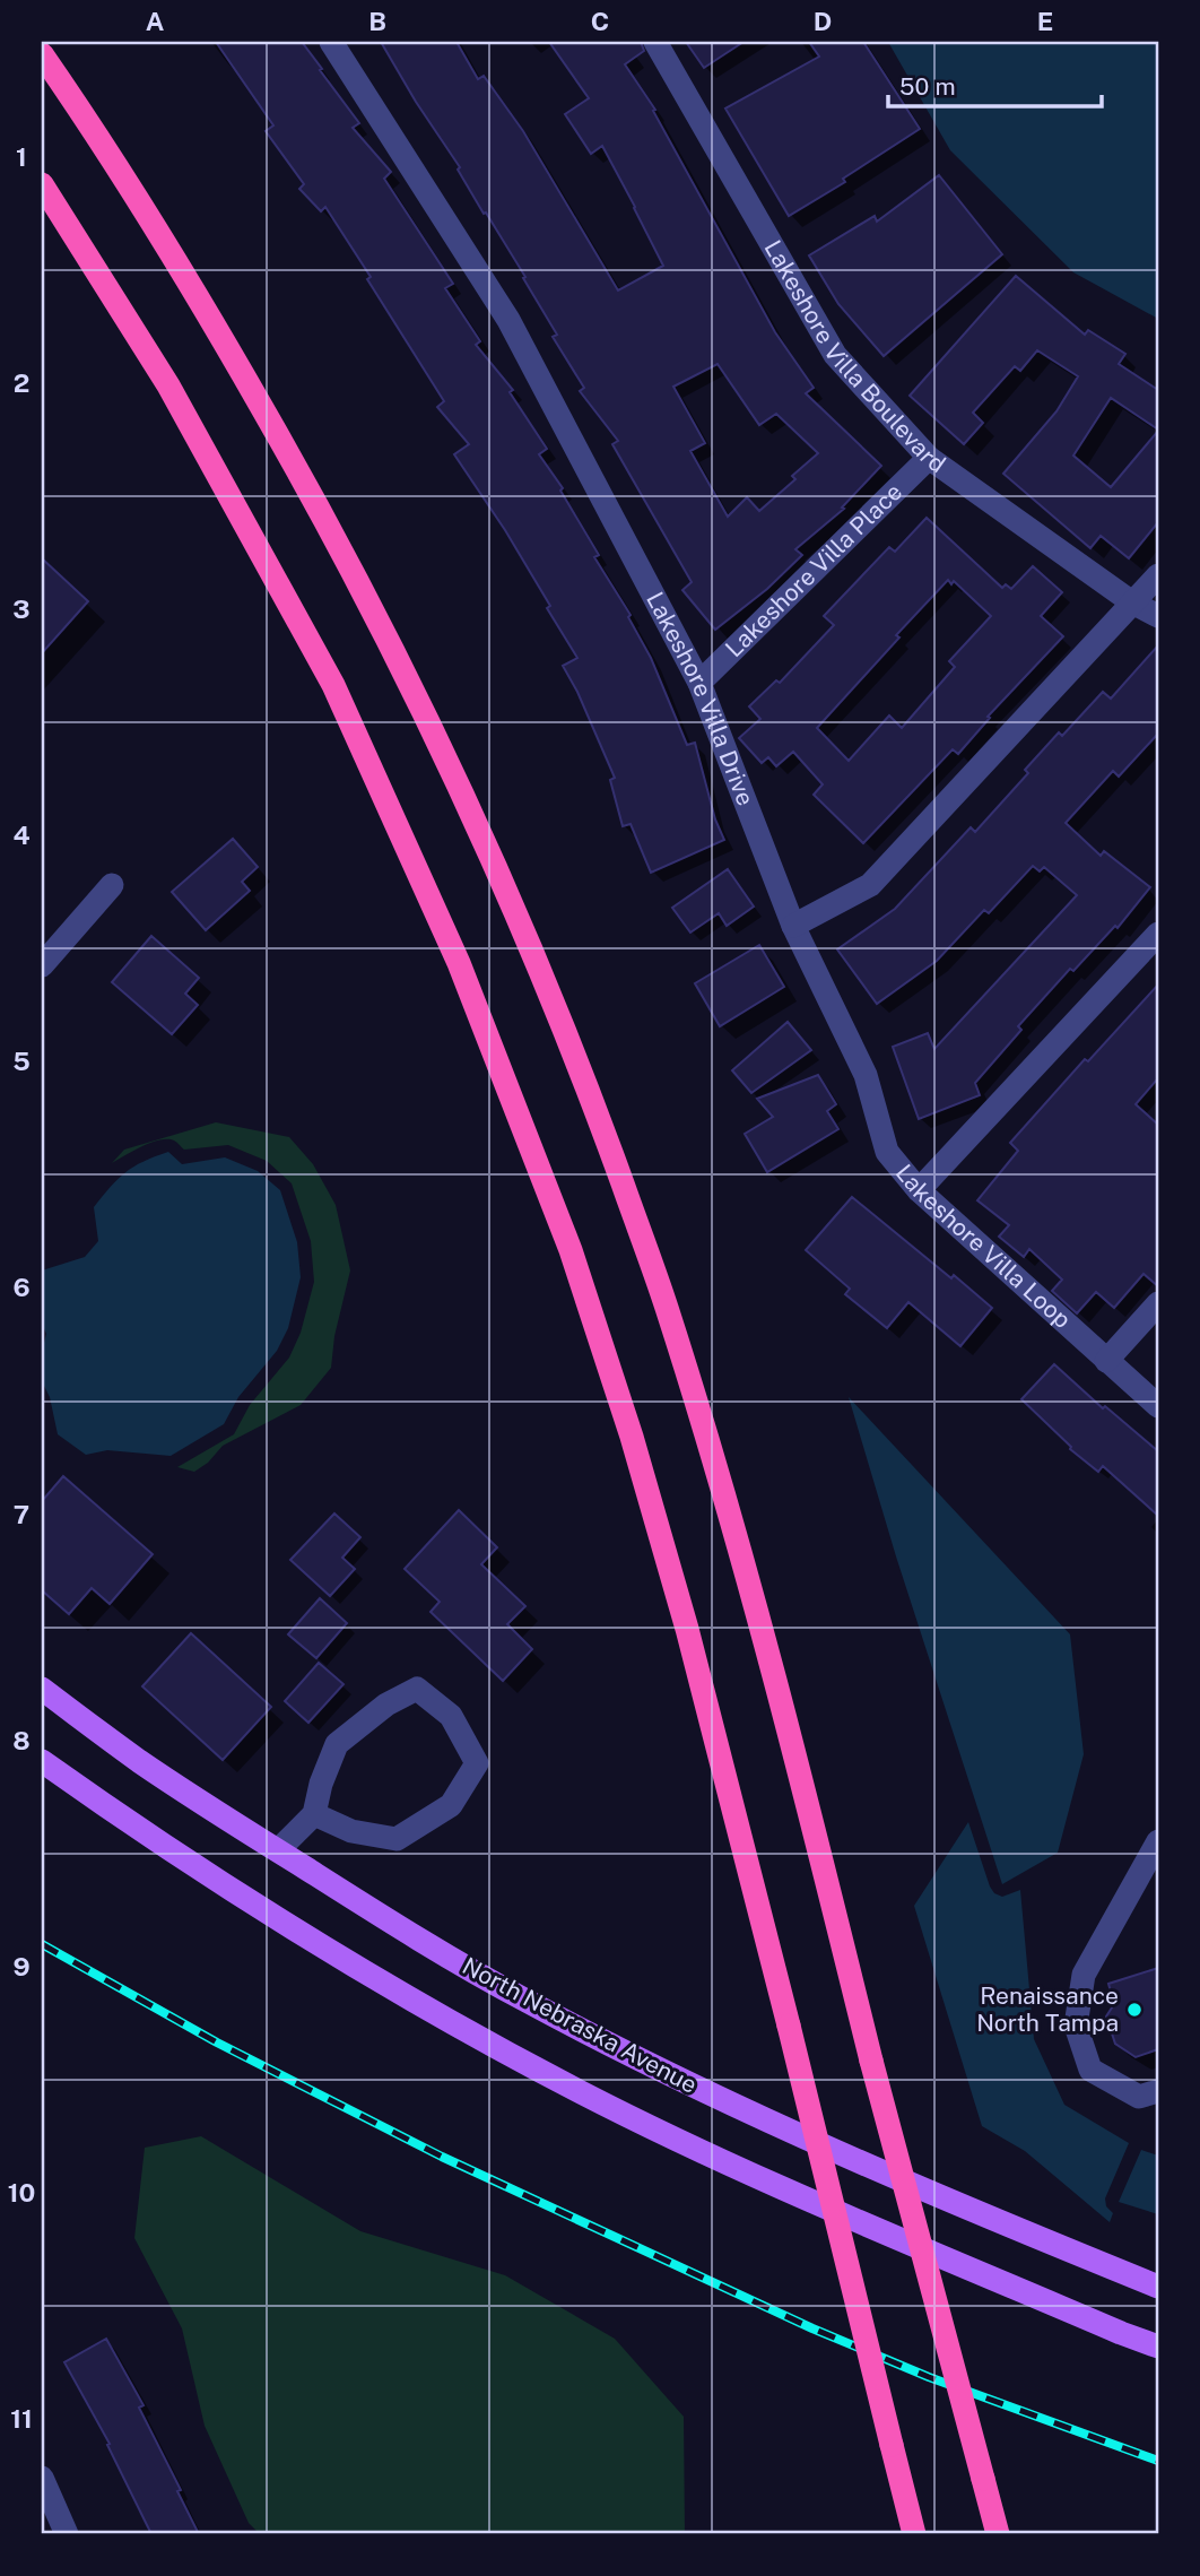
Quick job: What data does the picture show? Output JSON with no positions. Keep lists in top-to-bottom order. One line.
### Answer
{"streets":{"main road":["North Nebraska Avenue"],"street":["Lakeshore Villa Boulevard","Lakeshore Villa Place","Lakeshore Villa Drive","Lakeshore Villa Loop"]},"crossings":[["Lakeshore Villa Boulevard","Lakeshore Villa Place"],["Lakeshore Villa Place","Lakeshore Villa Drive"],["Lakeshore Villa Drive","Lakeshore Villa Loop"]],"places":["Renaissance North Tampa"],"scale_bar":"50 m","grid":{"columns":["A","B","C","D","E"],"rows":["1","2","3","4","5","6","7","8","9","10","11"]}}
